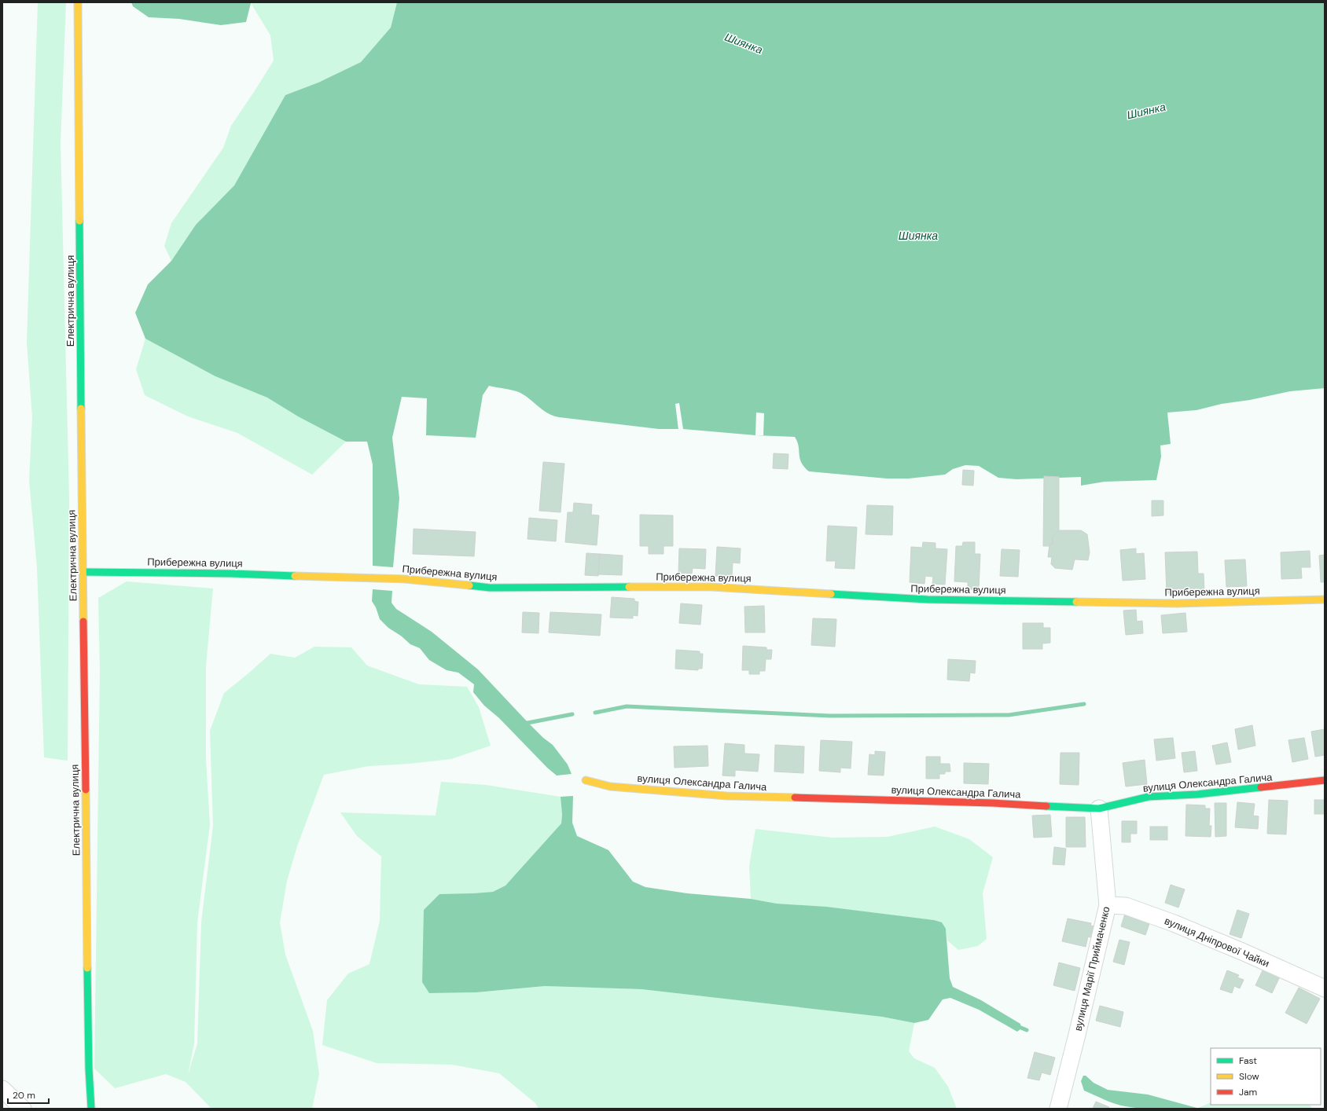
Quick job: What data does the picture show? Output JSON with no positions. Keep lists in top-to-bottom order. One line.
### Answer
{"streets":{"street":["Електрична вулиця","Прибережна вулиця","вулиця Олександра Галича","вулиця Дніпрової Чайки","вулиця Марії Приймаченко"]},"crossings":[["Електрична вулиця","Прибережна вулиця"],["вулиця Олександра Галича","вулиця Марії Приймаченко"],["вулиця Дніпрової Чайки","вулиця Марії Приймаченко"]],"water":["Шиянка"],"legend":["Fast","Slow","Jam"],"scale_bar":"20 m"}
